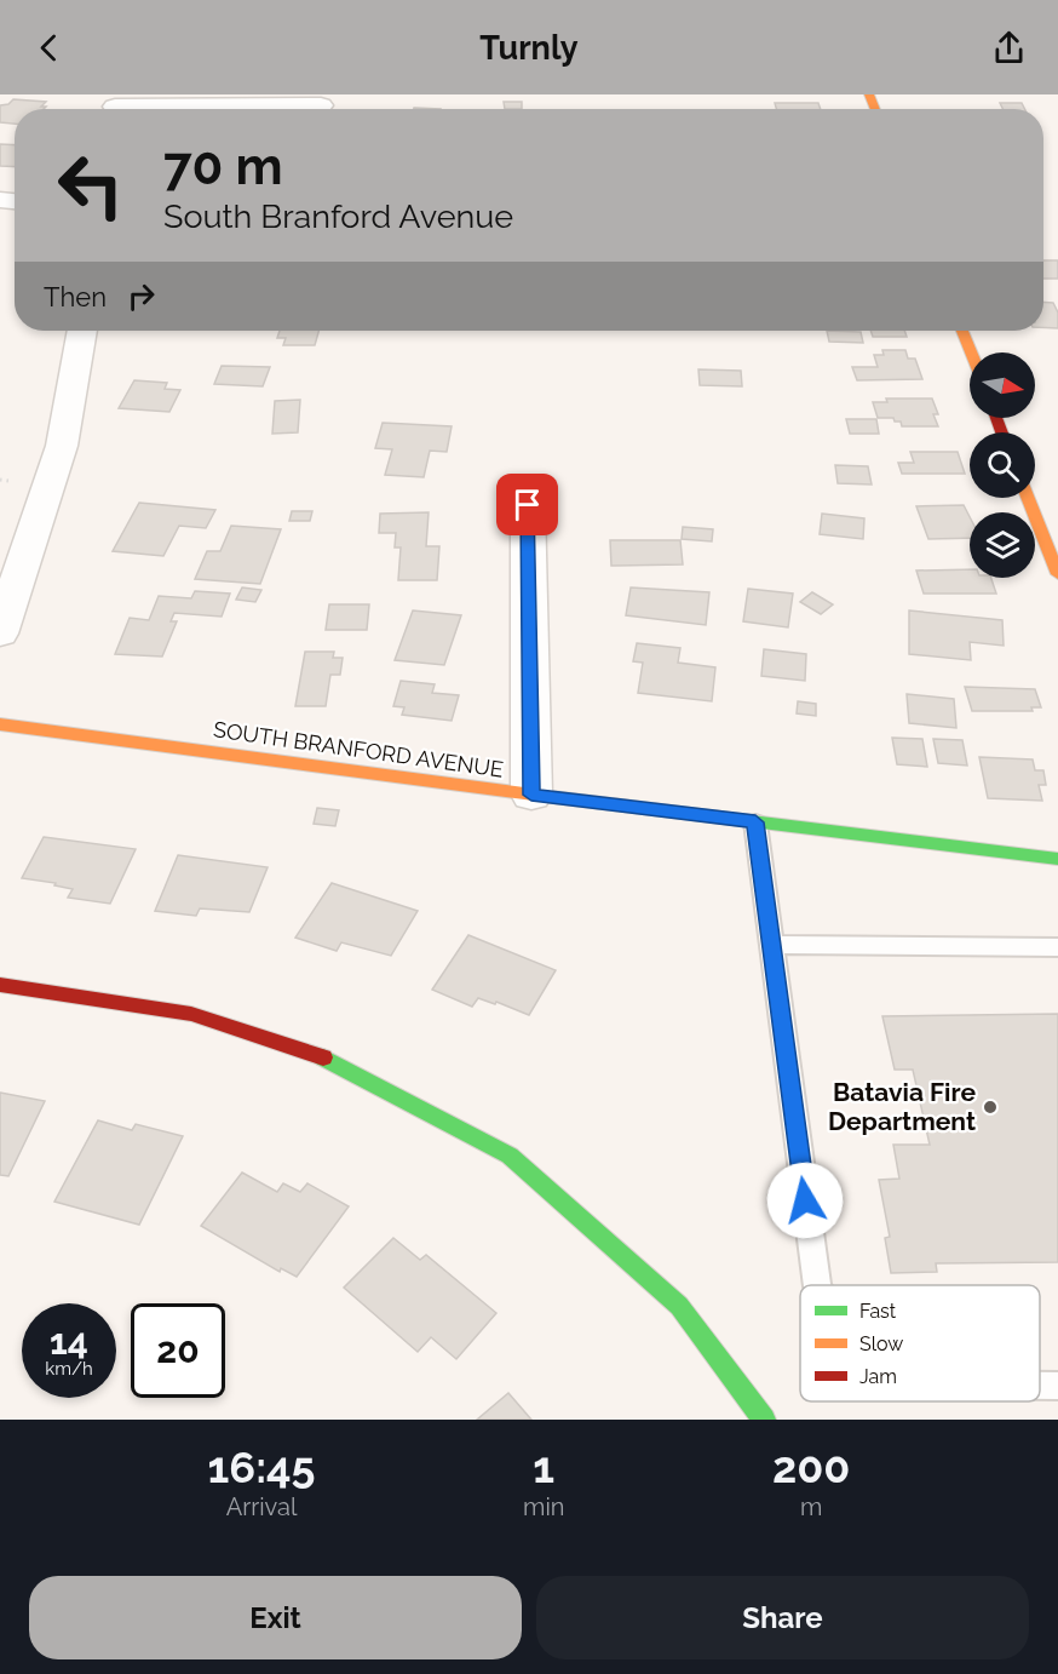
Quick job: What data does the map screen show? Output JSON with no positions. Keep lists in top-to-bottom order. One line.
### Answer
{"streets":{"street":["SOUTH BRANFORD AVENUE"]},"places":["Batavia Fire Department"],"legend":["Fast","Slow","Jam"],"north":"right","page":{"header":"Turnly","turn":["70 m","South Branford Avenue"],"then":"Then","speed":"14 km/h","limit":"20","eta":["16:45","Arrival","1","min","200","m"],"buttons":["Exit","Share"]}}
